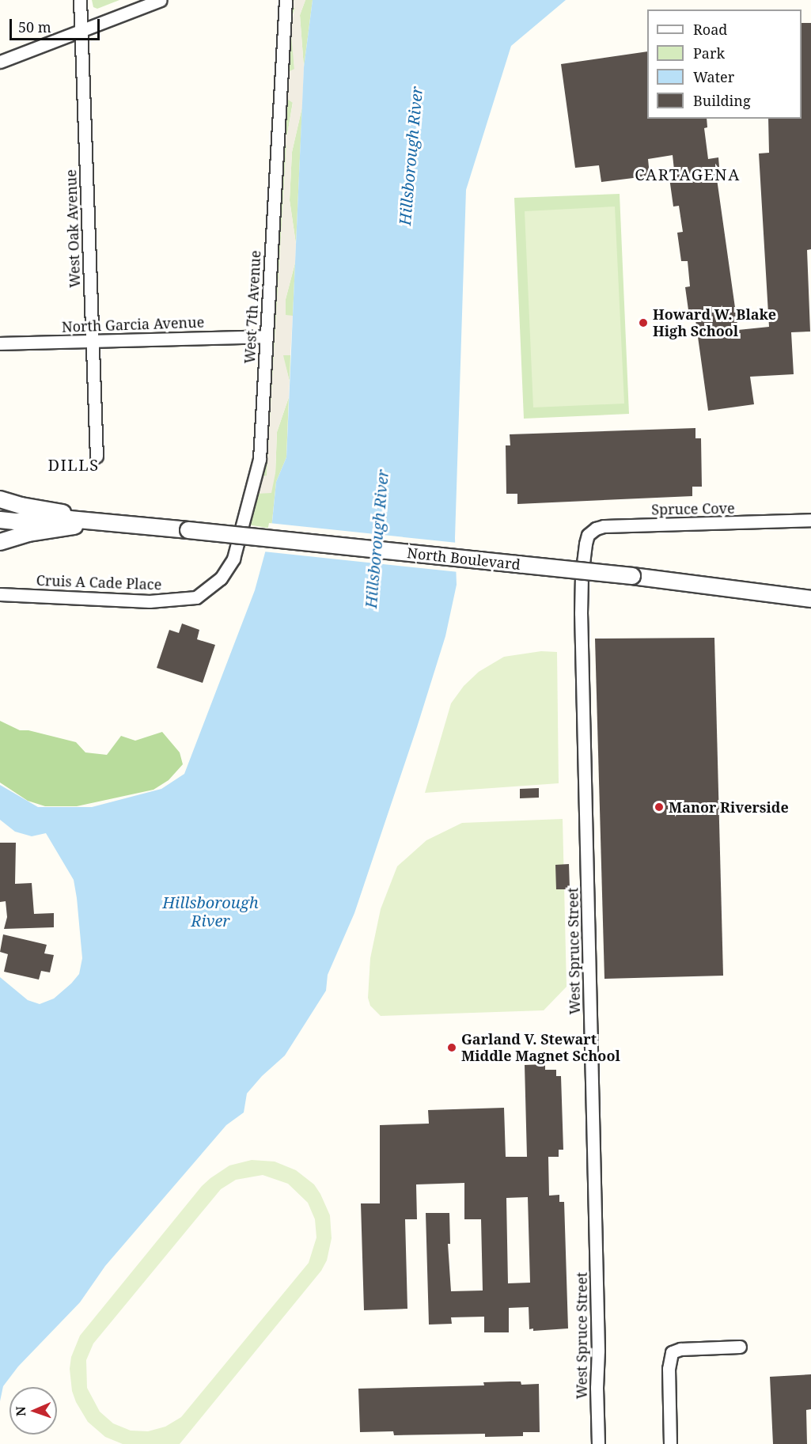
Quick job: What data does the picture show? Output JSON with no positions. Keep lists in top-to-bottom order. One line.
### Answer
{"streets":{"street":["West Oak Avenue","West 7th Avenue","North Garcia Avenue","Spruce Cove","North Boulevard","Cruis A Cade Place","West Spruce Street"]},"crossings":[["West Oak Avenue","North Garcia Avenue"],["West 7th Avenue","North Garcia Avenue"],["West 7th Avenue","Cruis A Cade Place"],["Spruce Cove","West Spruce Street"]],"districts":["CARTAGENA","DILLS"],"water":["Hillsborough River"],"places":["Howard W. Blake High School","Manor Riverside","Garland V. Stewart Middle Magnet School"],"legend":["Road","Park","Water","Building"],"scale_bar":"50 m","north":"left"}
